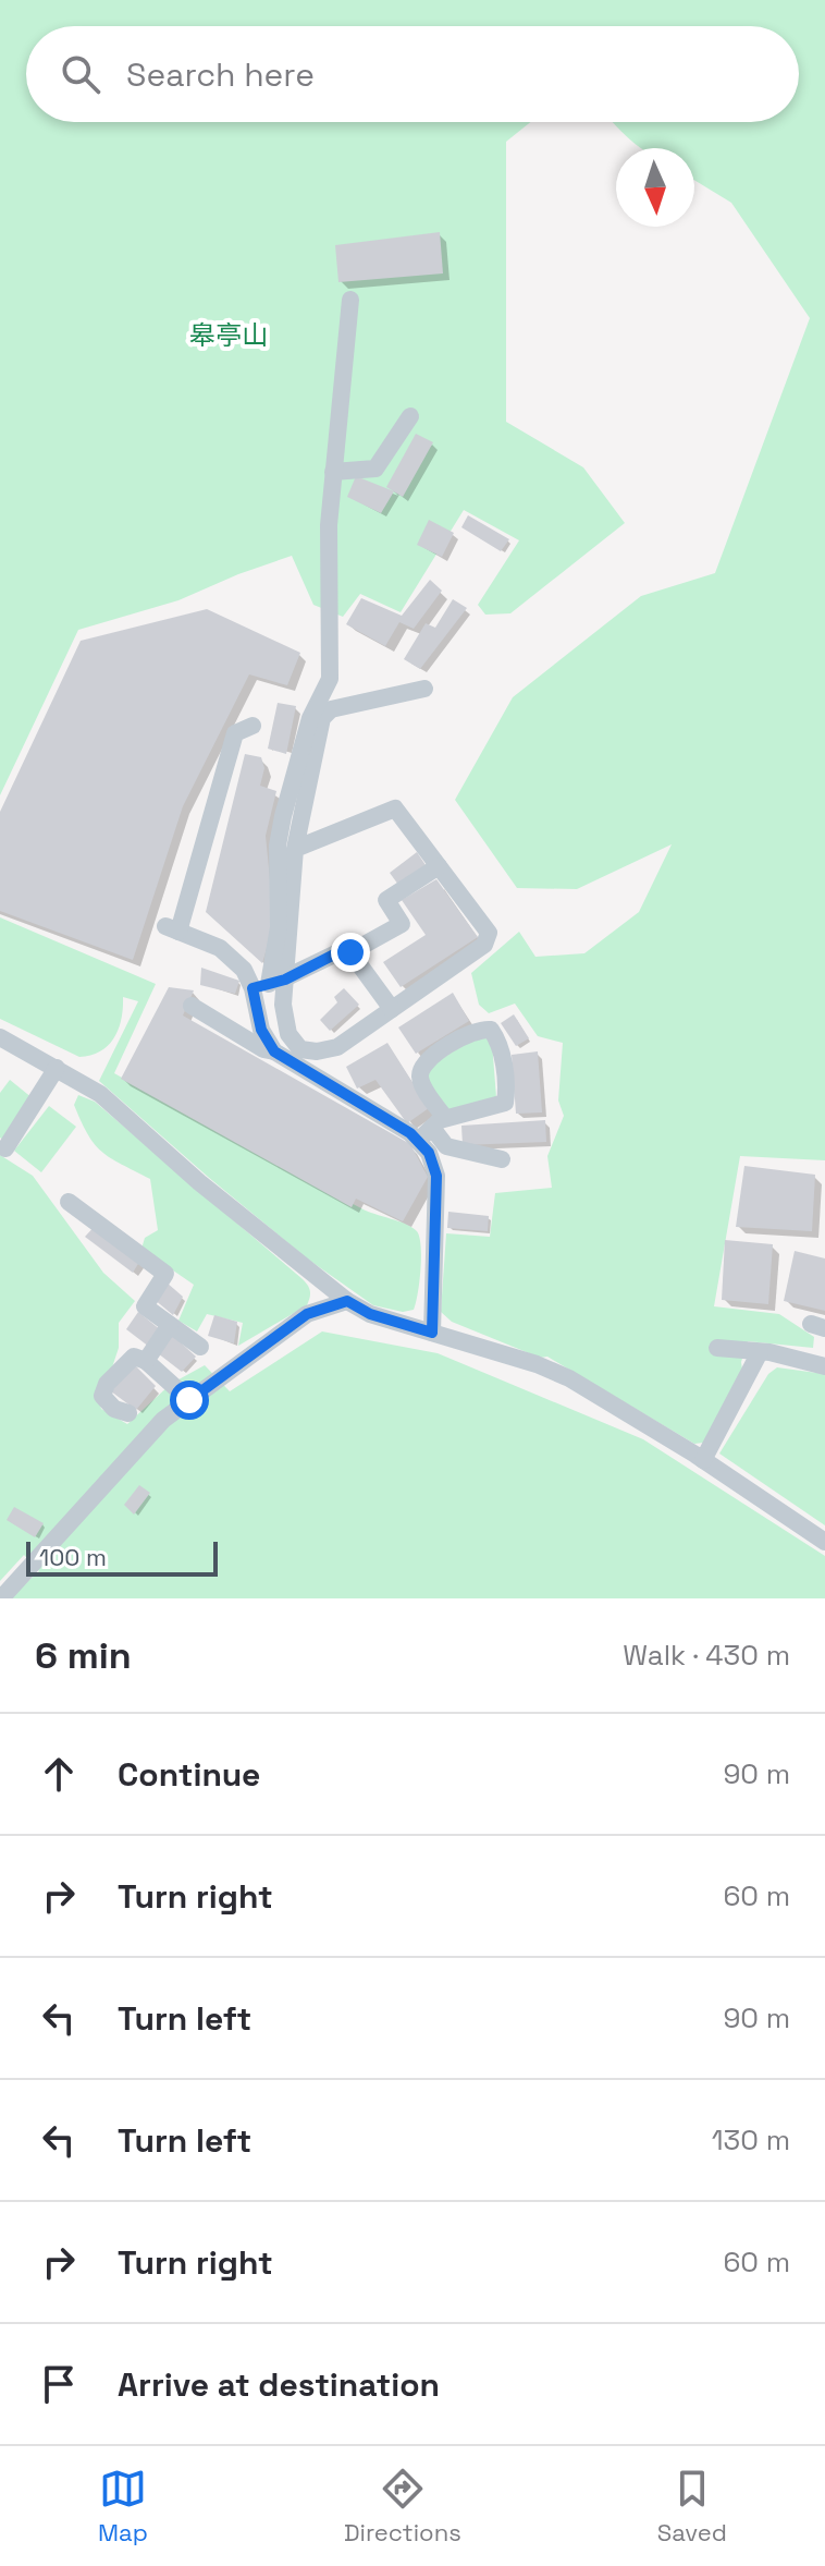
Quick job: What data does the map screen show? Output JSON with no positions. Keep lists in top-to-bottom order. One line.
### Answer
{"parks":["皋亭山"],"scale_bar":"100 m","north":"bottom","page":{"search":"Search here","scale":"100 m","heading":["6 min","Walk · 430 m"],"list":[["Continue","90 m"],["Turn right","60 m"],["Turn left","90 m"],["Turn left","130 m"],["Turn right","60 m"],"Arrive at destination"],"nav":["Map","Directions","Saved"]}}
